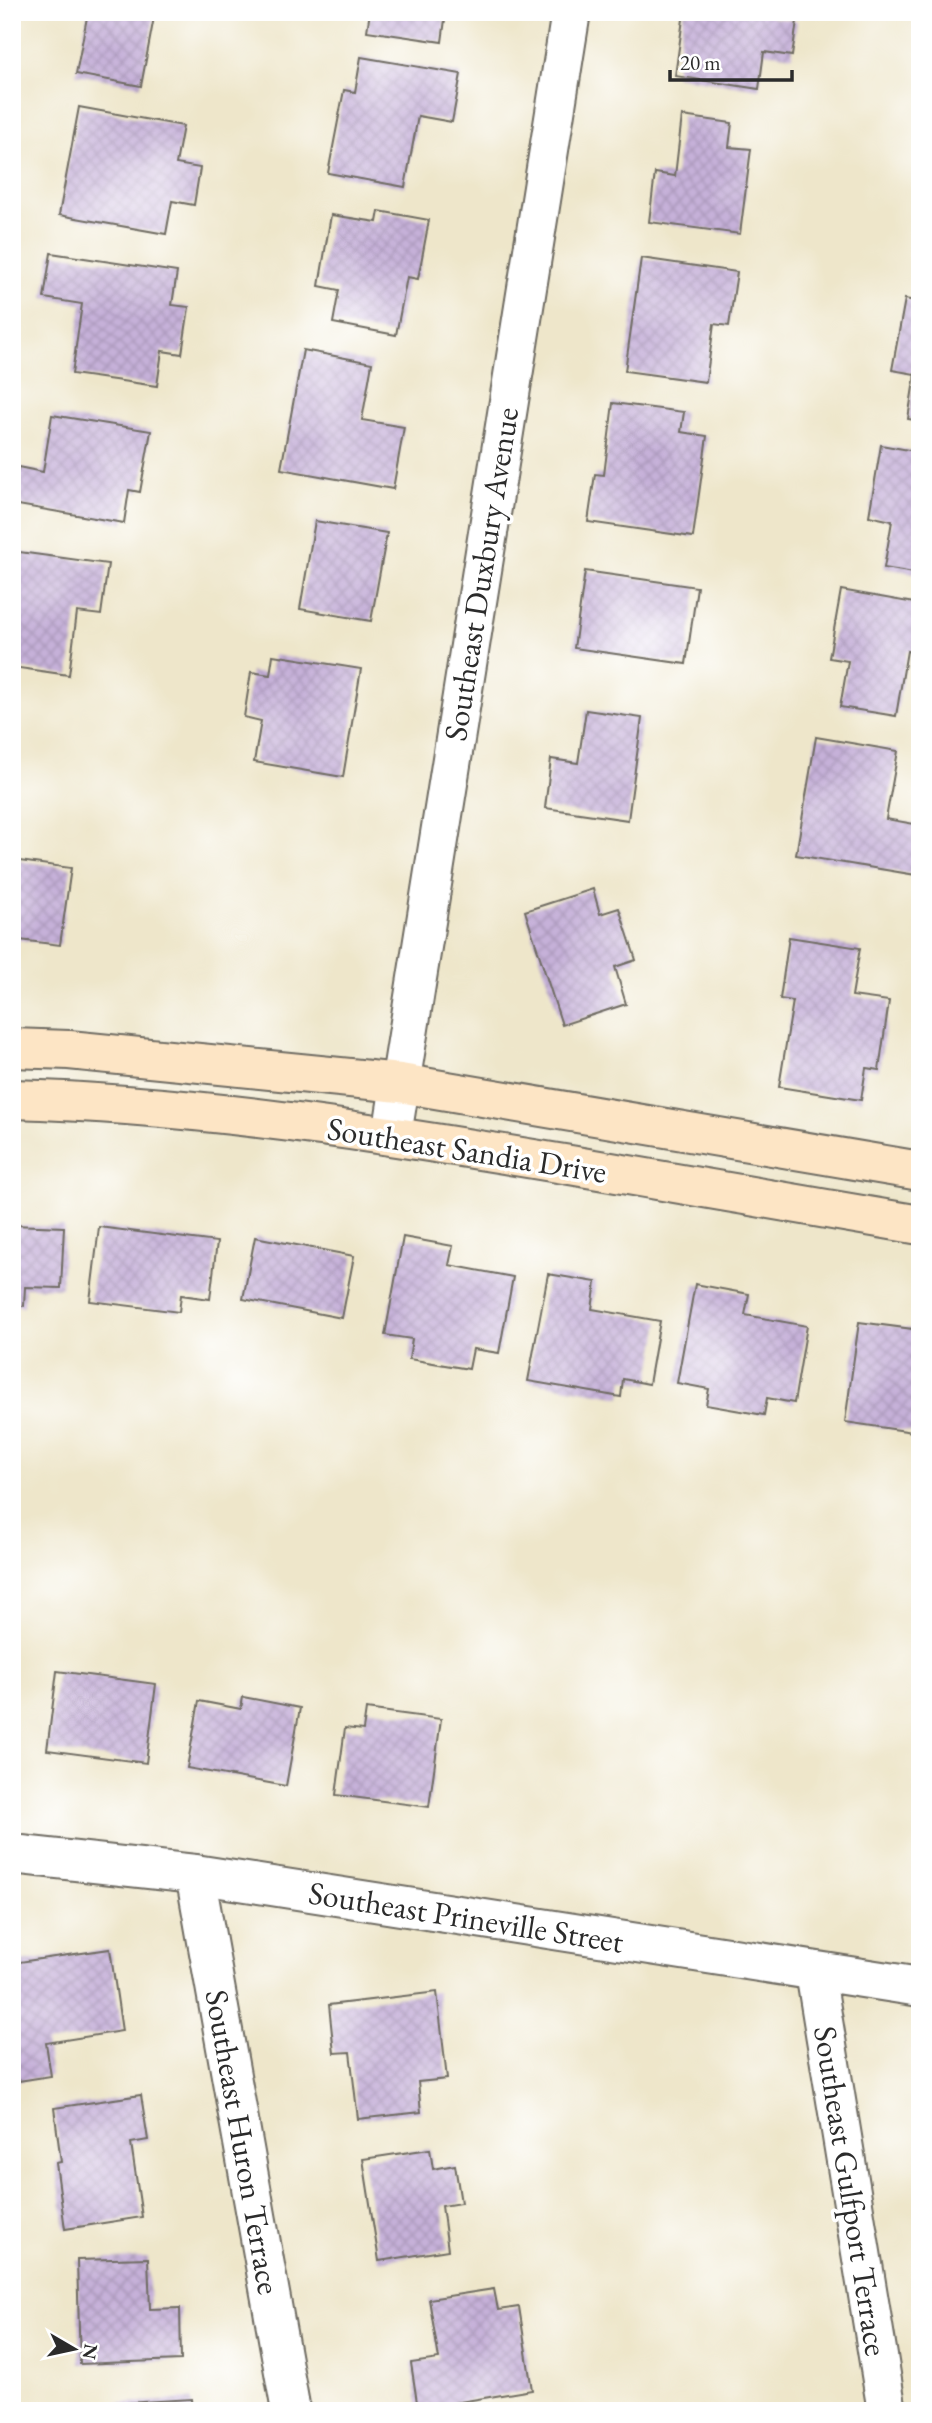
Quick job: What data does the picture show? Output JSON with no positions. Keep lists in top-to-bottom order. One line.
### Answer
{"streets":{"street":["Southeast Duxbury Avenue","Southeast Sandia Drive","Southeast Prineville Street","Southeast Huron Terrace","Southeast Gulfport Terrace"]},"crossings":[["Southeast Duxbury Avenue","Southeast Sandia Drive"],["Southeast Prineville Street","Southeast Huron Terrace"],["Southeast Prineville Street","Southeast Gulfport Terrace"]],"scale_bar":"20 m","north":"right"}
